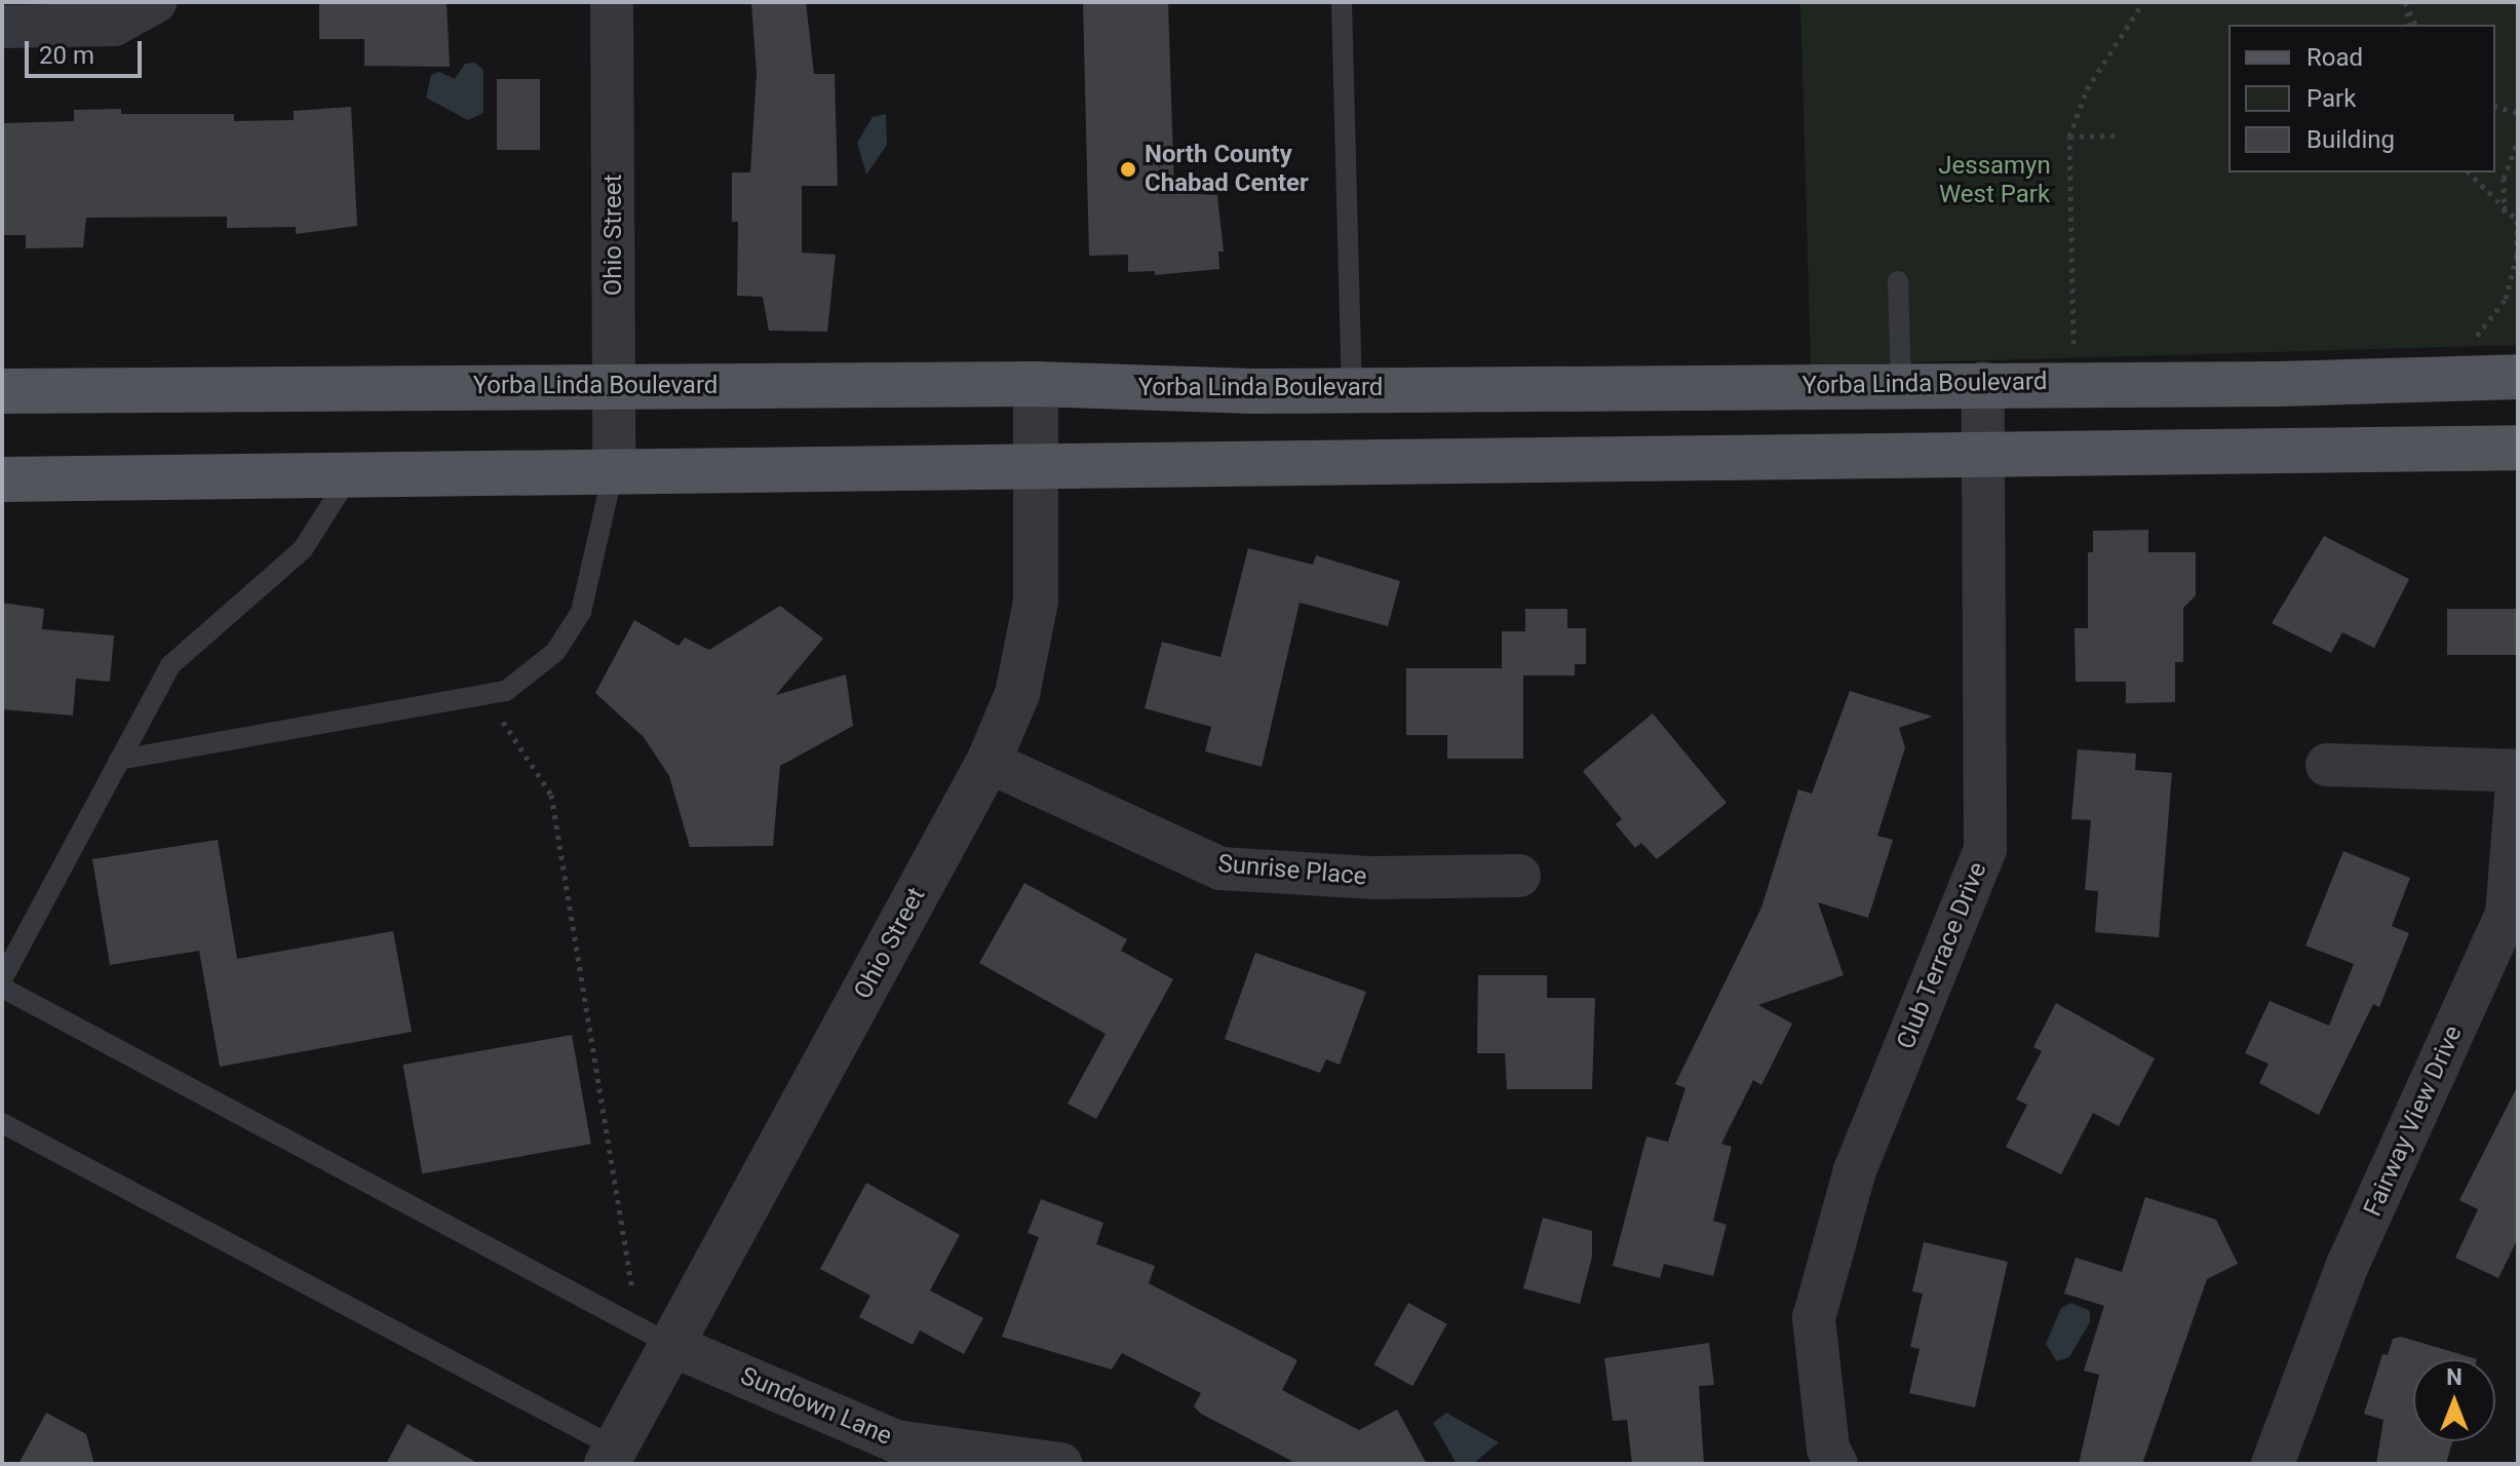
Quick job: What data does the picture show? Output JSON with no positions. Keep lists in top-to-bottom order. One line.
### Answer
{"streets":{"main road":["Yorba Linda Boulevard"],"street":["Ohio Street","Sunrise Place","Club Terrace Drive","Fairway View Drive","Sundown Lane"]},"crossings":[["Ohio Street","Yorba Linda Boulevard"],["Ohio Street","Sunrise Place"],["Ohio Street","Sundown Lane"],["Yorba Linda Boulevard","Club Terrace Drive"]],"parks":["Jessamyn West Park"],"places":["North County Chabad Center"],"legend":["Road","Park","Building"],"scale_bar":"20 m","north":"top"}
